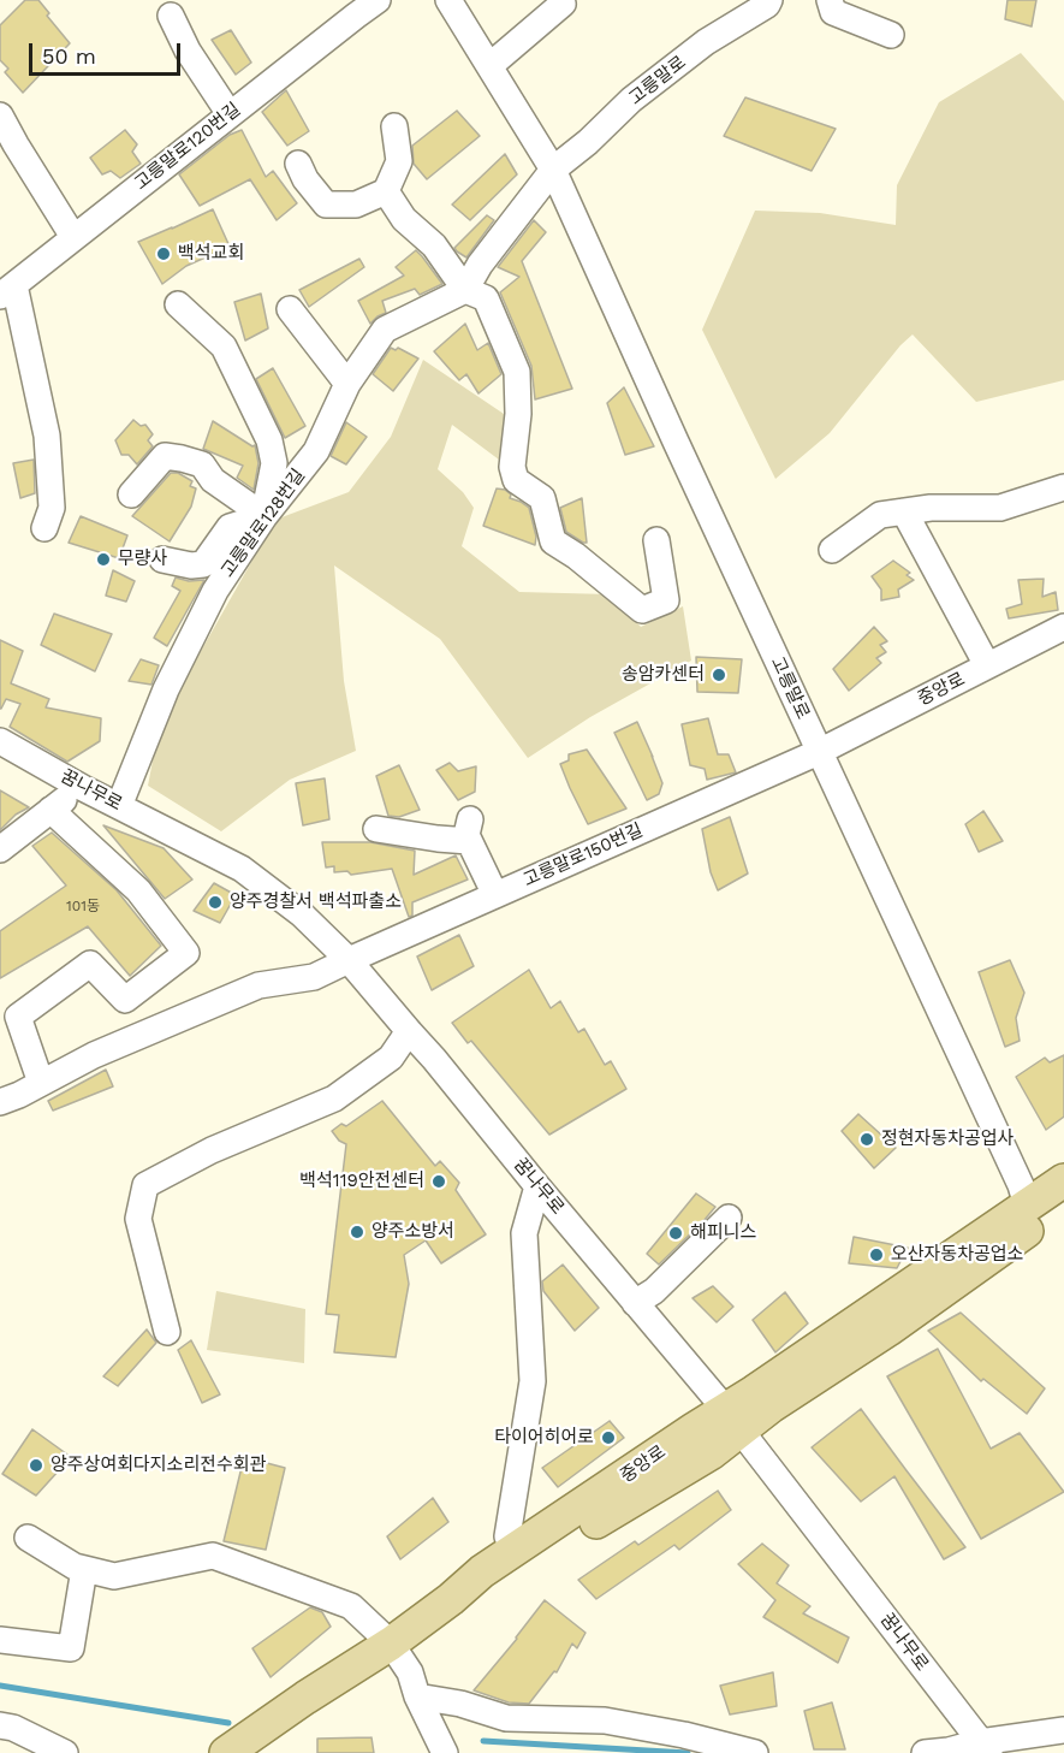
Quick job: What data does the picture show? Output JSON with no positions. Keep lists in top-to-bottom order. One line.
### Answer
{"streets":{"main road":["중앙로"],"street":["고릉말로","고릉말로120번길","고릉말로128번길","꿈나무로","고릉말로150번길"]},"crossings":[["고릉말로","중앙로"],["고릉말로","고릉말로150번길"],["고릉말로128번길","꿈나무로"],["중앙로","꿈나무로"],["중앙로","고릉말로150번길"],["꿈나무로","고릉말로150번길"]],"places":["백석교회","무량사","송암카센터","양주경찰서 백석파출소","정현자동차공업사","백석119안전센터","양주소방서","해피니스","오산자동차공업소","타이어히어로","양주상여회다지소리전수회관"],"house_numbers":["101동"],"scale_bar":"50 m"}
